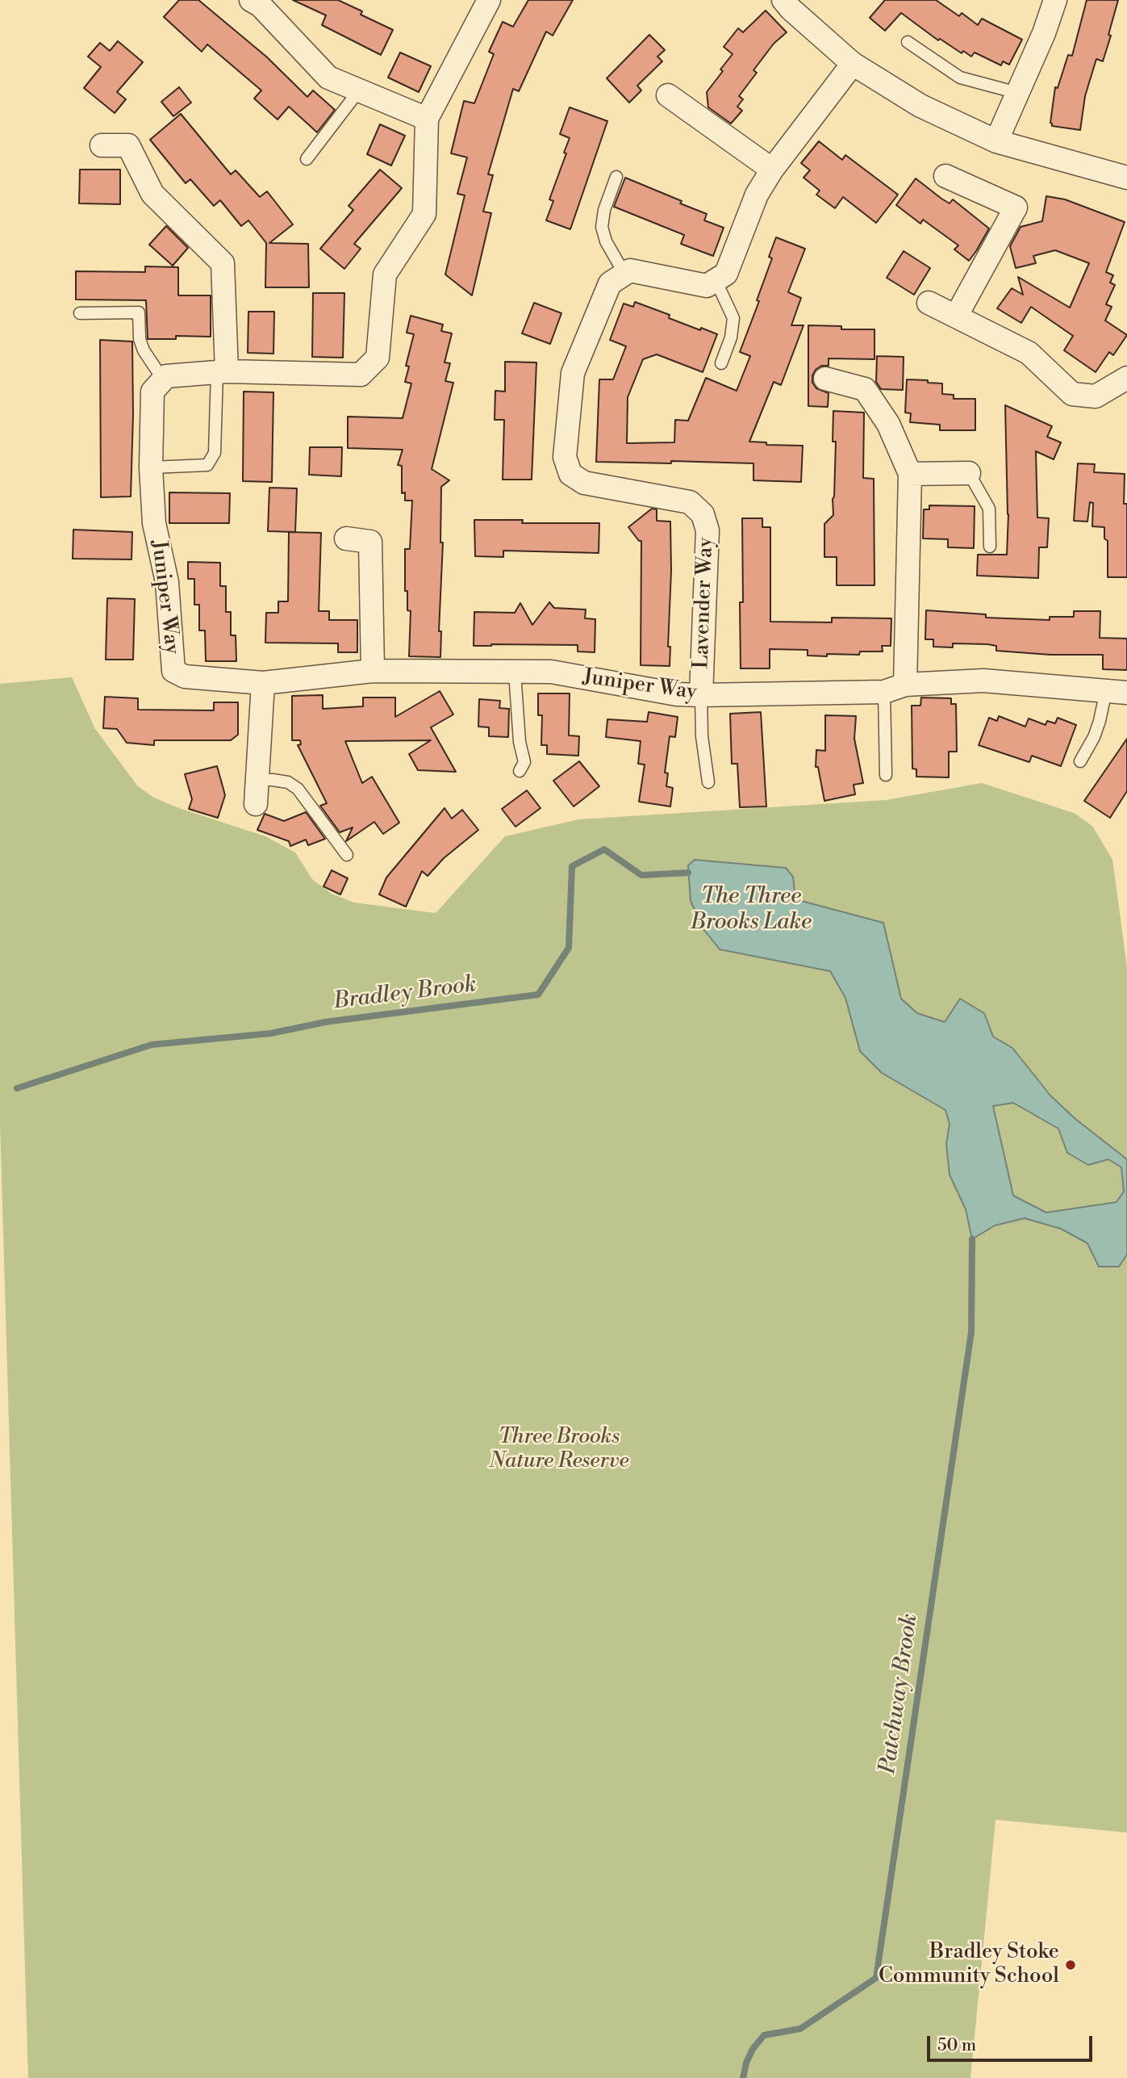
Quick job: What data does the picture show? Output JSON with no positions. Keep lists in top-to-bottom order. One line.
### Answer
{"streets":{"street":["Juniper Way","Lavender Way"]},"crossings":[["Juniper Way","Lavender Way"]],"water":["The Three Brooks Lake","Bradley Brook","Patchway Brook"],"parks":["Three Brooks Nature Reserve"],"places":["Bradley Stoke Community School"],"scale_bar":"50 m"}
